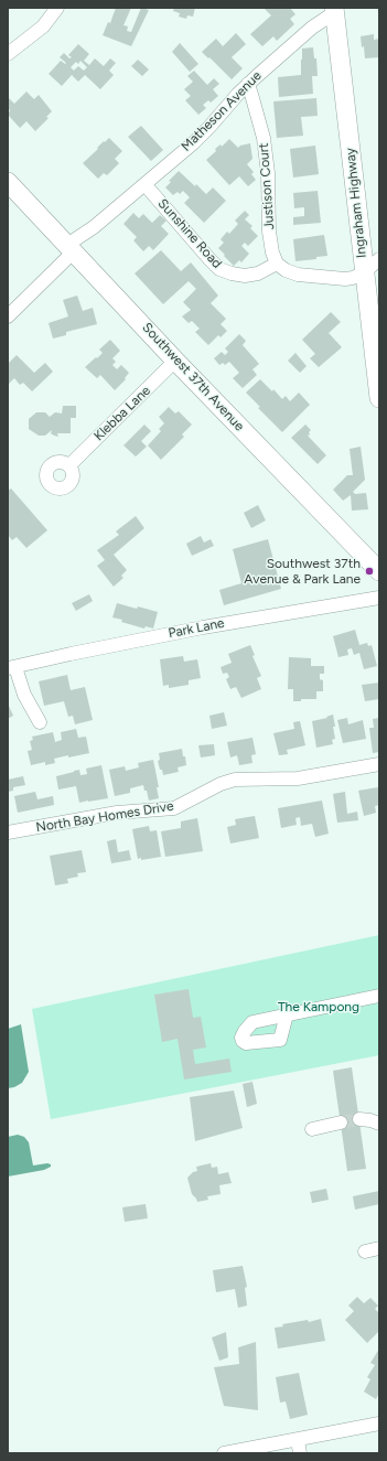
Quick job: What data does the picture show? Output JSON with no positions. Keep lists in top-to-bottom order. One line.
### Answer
{"streets":{"street":["Matheson Avenue","Justison Court","Ingraham Highway","Sunshine Road","Southwest 37th Avenue","Klebba Lane","Park Lane","North Bay Homes Drive"]},"crossings":[["Matheson Avenue","Justison Court"],["Matheson Avenue","Ingraham Highway"],["Matheson Avenue","Sunshine Road"],["Matheson Avenue","Southwest 37th Avenue"],["Justison Court","Sunshine Road"],["Southwest 37th Avenue","Klebba Lane"]],"parks":["The Kampong"],"places":["Southwest 37th Avenue & Park Lane"]}
